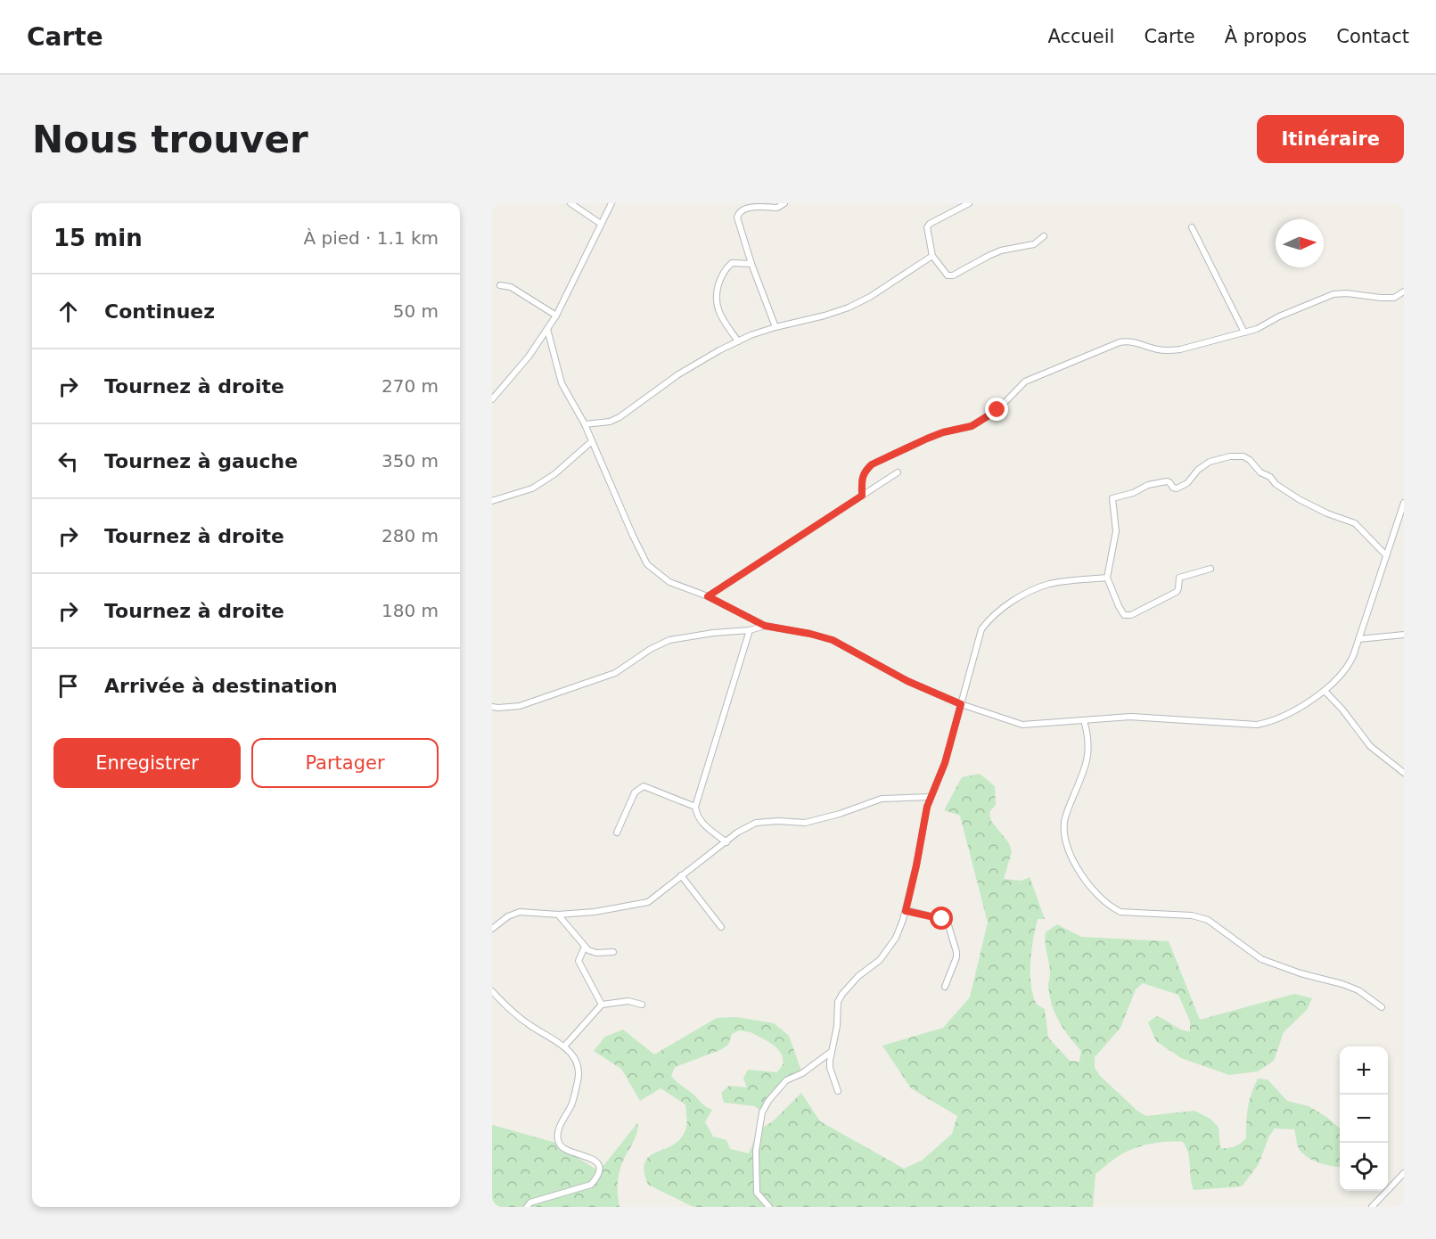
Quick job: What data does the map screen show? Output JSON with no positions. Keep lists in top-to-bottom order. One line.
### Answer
{"north":"right","page":{"header":"Carte","nav":["Accueil","Carte","À propos","Contact"],"buttons":["Itinéraire",["Enregistrer","Partager"]],"title":"Nous trouver","heading":["15 min","À pied · 1.1 km"],"list":[["Continuez","50 m"],["Tournez à droite","270 m"],["Tournez à gauche","350 m"],["Tournez à droite","280 m"],["Tournez à droite","180 m"],"Arrivée à destination"],"map_buttons":["+","−"]}}
